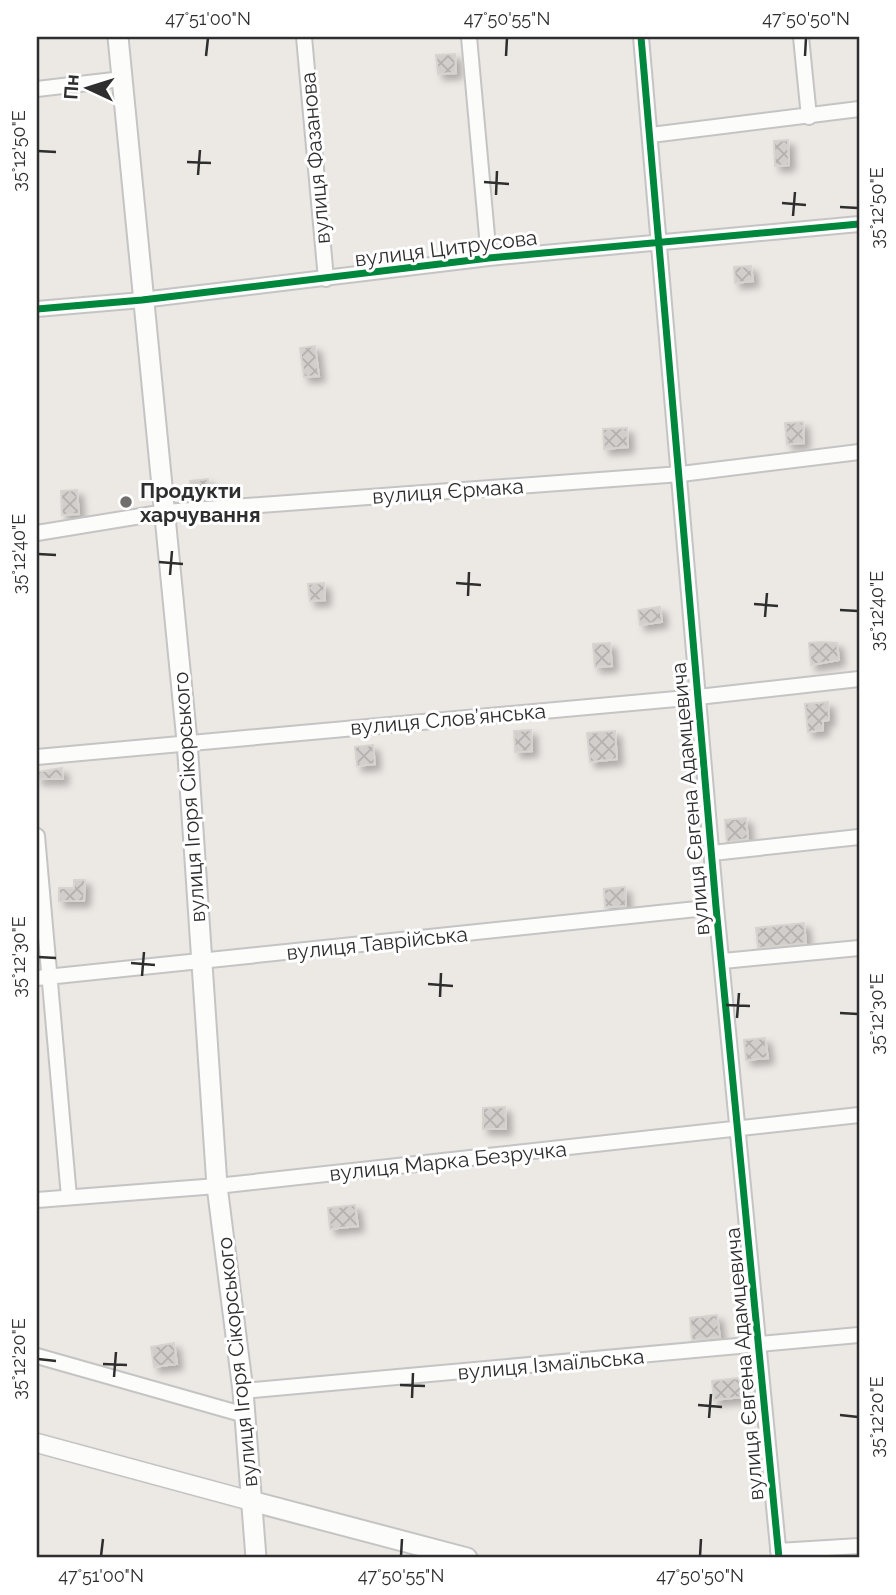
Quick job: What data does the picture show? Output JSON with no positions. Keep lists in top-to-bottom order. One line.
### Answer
{"streets":{"main road":["вулиця Ігоря Сікорського"],"street":["вулиця Фазанова","вулиця Цитрусова","вулиця Єрмака","вулиця Слов’янська","вулиця Євгена Адамцевича","вулиця Таврійська","вулиця Марка Безручка","вулиця Ізмаїльська"]},"crossings":[["вулиця Фазанова","вулиця Цитрусова"],["вулиця Цитрусова","вулиця Ігоря Сікорського"],["вулиця Цитрусова","вулиця Євгена Адамцевича"],["вулиця Єрмака","вулиця Ігоря Сікорського"],["вулиця Єрмака","вулиця Євгена Адамцевича"],["вулиця Слов’янська","вулиця Ігоря Сікорського"],["вулиця Слов’янська","вулиця Євгена Адамцевича"],["вулиця Ігоря Сікорського","вулиця Таврійська"],["вулиця Ігоря Сікорського","вулиця Марка Безручка"],["вулиця Ігоря Сікорського","вулиця Ізмаїльська"],["вулиця Євгена Адамцевича","вулиця Таврійська"],["вулиця Євгена Адамцевича","вулиця Марка Безручка"],["вулиця Євгена Адамцевича","вулиця Ізмаїльська"]],"places":["Продукти харчування"],"north":"left","coordinates":["47°51'00\"N","47°50'55\"N","47°50'50\"N","35°12'50\"E","35°12'40\"E","35°12'30\"E","35°12'20\"E"]}
